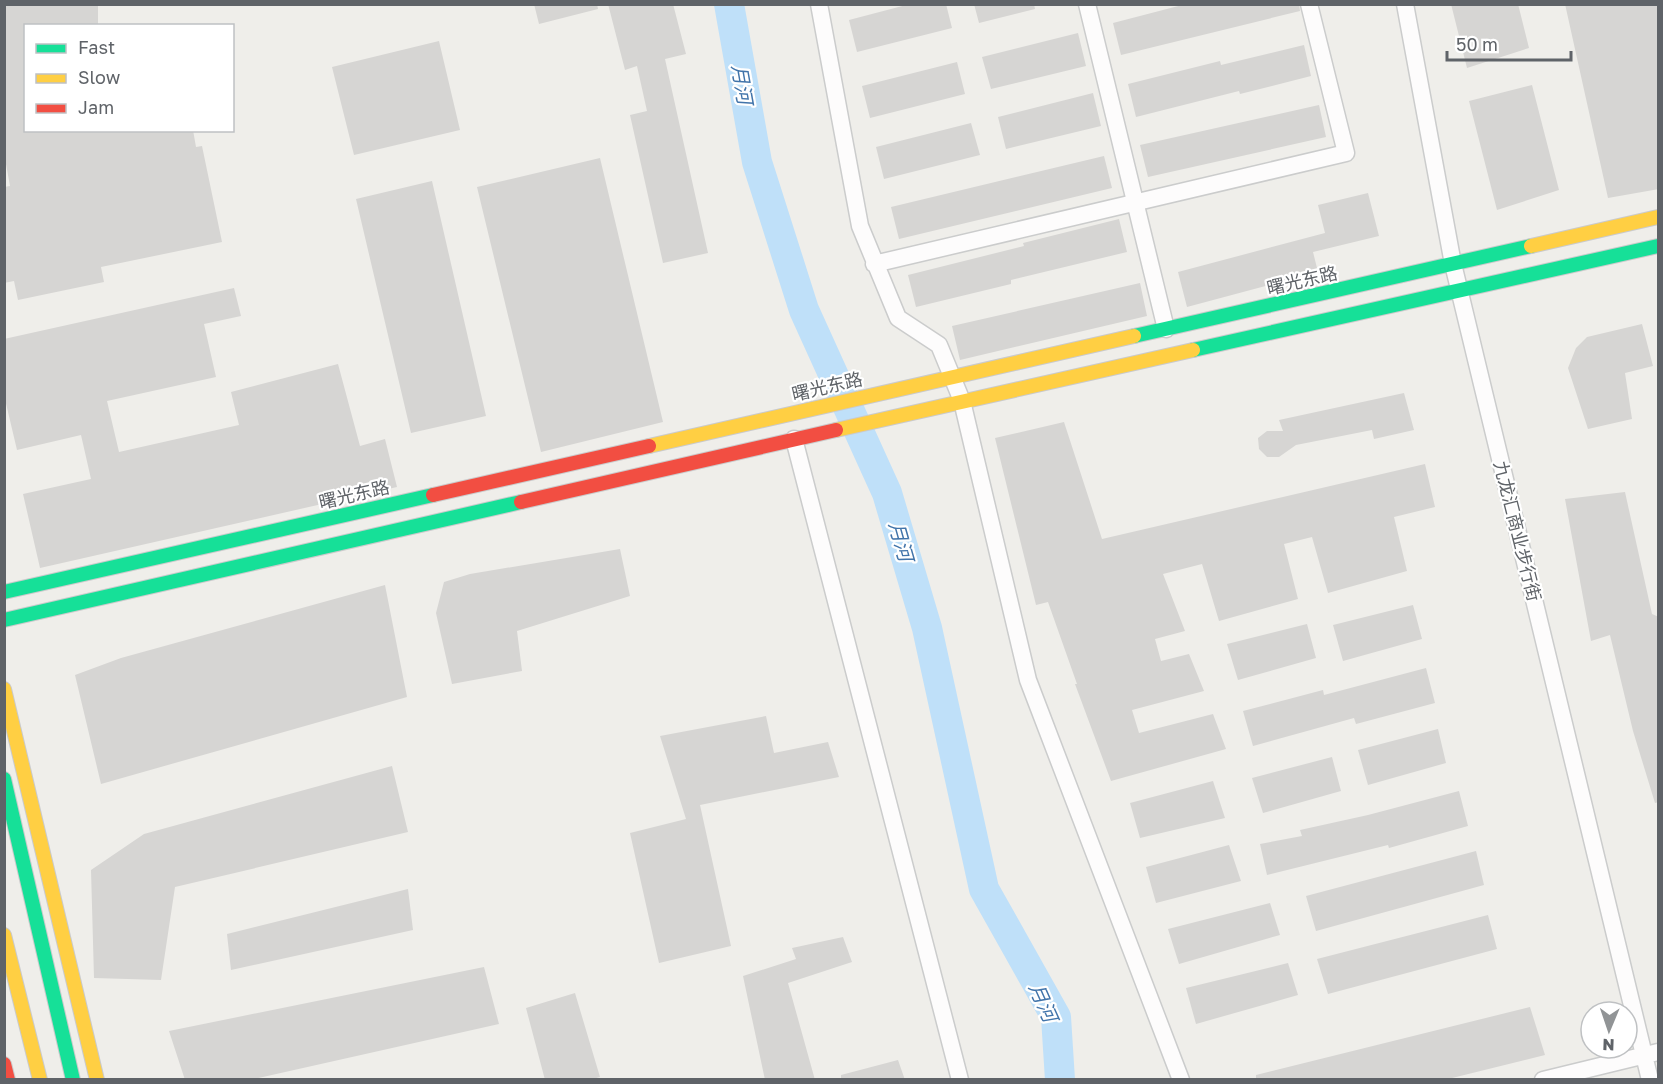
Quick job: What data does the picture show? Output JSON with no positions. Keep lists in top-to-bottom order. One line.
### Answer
{"streets":{"main road":["曙光东路"],"street":["九龙汇商业步行街"]},"crossings":[["曙光东路","九龙汇商业步行街"]],"water":["月河"],"legend":["Fast","Slow","Jam"],"scale_bar":"50 m","north":"bottom"}
